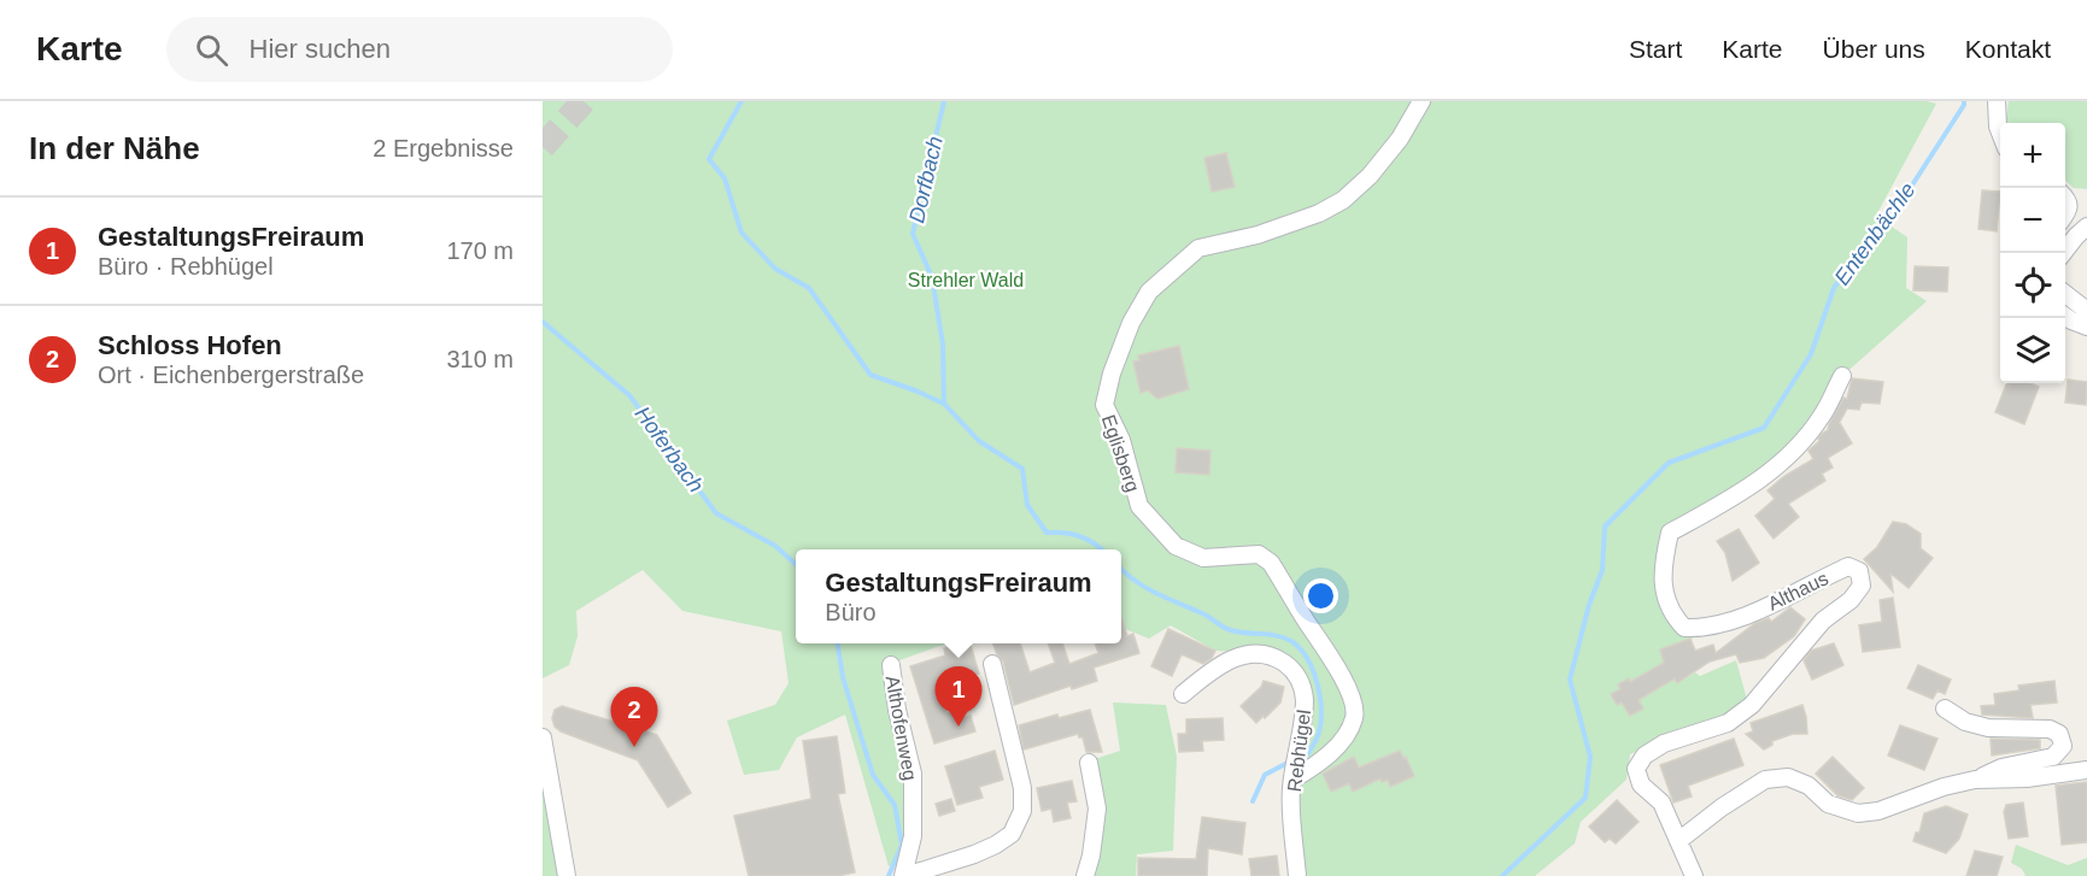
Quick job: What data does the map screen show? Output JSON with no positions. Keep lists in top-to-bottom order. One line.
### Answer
{"streets":{"street":["Eglisberg","Althaus","Althofenweg","Rebhügel"]},"crossings":[["Eglisberg","Rebhügel"]],"water":["Dorfbach","Entenbächle","Hoferbach"],"parks":["Strehler Wald"],"page":{"header":"Karte","search":"Hier suchen","nav":["Start","Karte","Über uns","Kontakt"],"heading":["In der Nähe","2 Ergebnisse"],"map_buttons":["+","−"],"list":[{"mark":"1","name":"GestaltungsFreiraum","note":"Büro · Rebhügel","value":"170 m"},{"mark":"2","name":"Schloss Hofen","note":"Ort · Eichenbergerstraße","value":"310 m"}],"popup":["GestaltungsFreiraum","Büro"],"pins":["1","2"]}}
